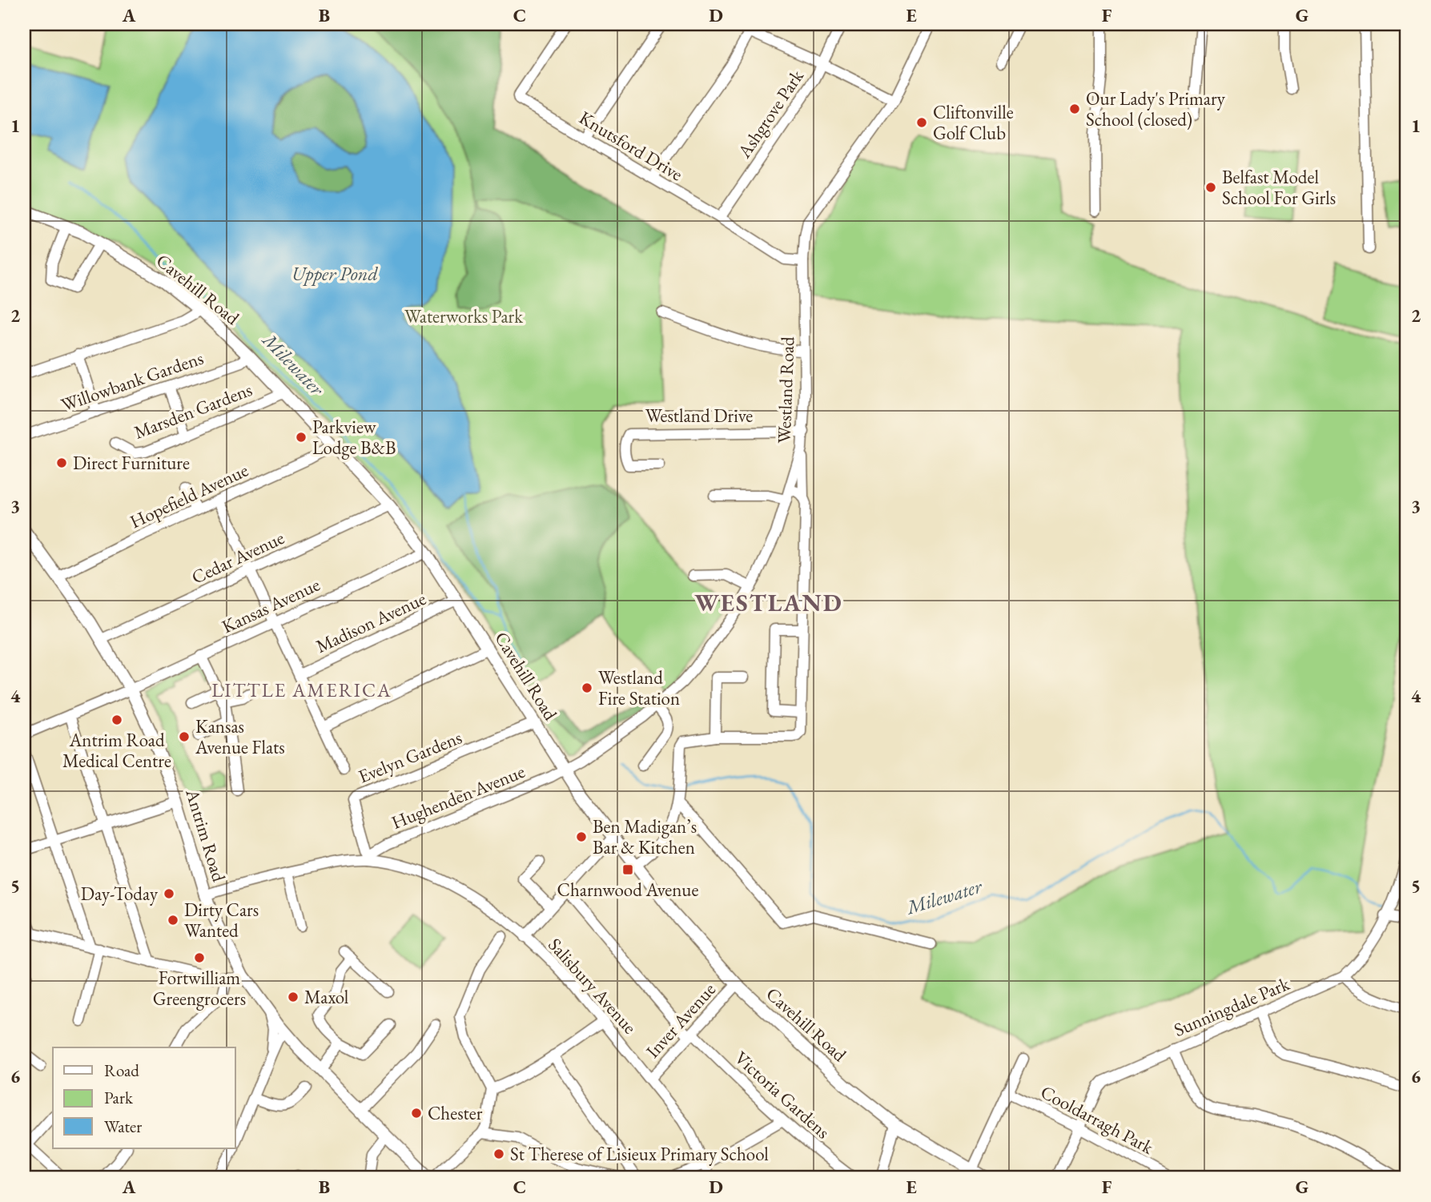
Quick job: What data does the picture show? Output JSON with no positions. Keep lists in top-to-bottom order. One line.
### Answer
{"streets":{"main road":["Cavehill Road","Antrim Road"],"street":["Ashgrove Park","Knutsford Drive","Willowbank Gardens","Westland Road","Marsden Gardens","Westland Drive","Hopefield Avenue","Cedar Avenue","Kansas Avenue","Madison Avenue","Evelyn Gardens","Hughenden Avenue","Salisbury Avenue","Sunningdale Park","Inver Avenue","Victoria Gardens","Cooldarragh Park"]},"crossings":[["Ashgrove Park","Knutsford Drive"],["Knutsford Drive","Westland Road"],["Cavehill Road","Willowbank Gardens"],["Cavehill Road","Westland Road"],["Cavehill Road","Marsden Gardens"],["Cavehill Road","Hopefield Avenue"],["Cavehill Road","Cedar Avenue"],["Cavehill Road","Kansas Avenue"],["Cavehill Road","Madison Avenue"],["Cavehill Road","Evelyn Gardens"],["Cavehill Road","Hughenden Avenue"],["Cavehill Road","Inver Avenue"],["Westland Road","Westland Drive"],["Westland Road","Hughenden Avenue"],["Hopefield Avenue","Antrim Road"],["Cedar Avenue","Antrim Road"],["Kansas Avenue","Antrim Road"],["Evelyn Gardens","Hughenden Avenue"],["Evelyn Gardens","Salisbury Avenue"],["Hughenden Avenue","Salisbury Avenue"],["Antrim Road","Salisbury Avenue"],["Salisbury Avenue","Inver Avenue"],["Sunningdale Park","Cooldarragh Park"],["Inver Avenue","Victoria Gardens"]],"districts":["WESTLAND","LITTLE AMERICA"],"water":["Upper Pond","Milewater"],"parks":["Waterworks Park"],"places":{"other":["Our Lady's Primary School (closed)","Cliftonville Golf Club","Belfast Model School For Girls","Parkview Lodge B&B","Direct Furniture","Westland Fire Station","Antrim Road Medical Centre","Kansas Avenue Flats","Ben Madigan’s Bar & Kitchen","Day-Today","Dirty Cars Wanted","Fortwilliam Greengrocers","Maxol","Chester","St Therese of Lisieux Primary School"],"transit":["Charnwood Avenue"]},"legend":["Road","Park","Water"],"grid":{"columns":["A","B","C","D","E","F","G"],"rows":["1","2","3","4","5","6"]}}
